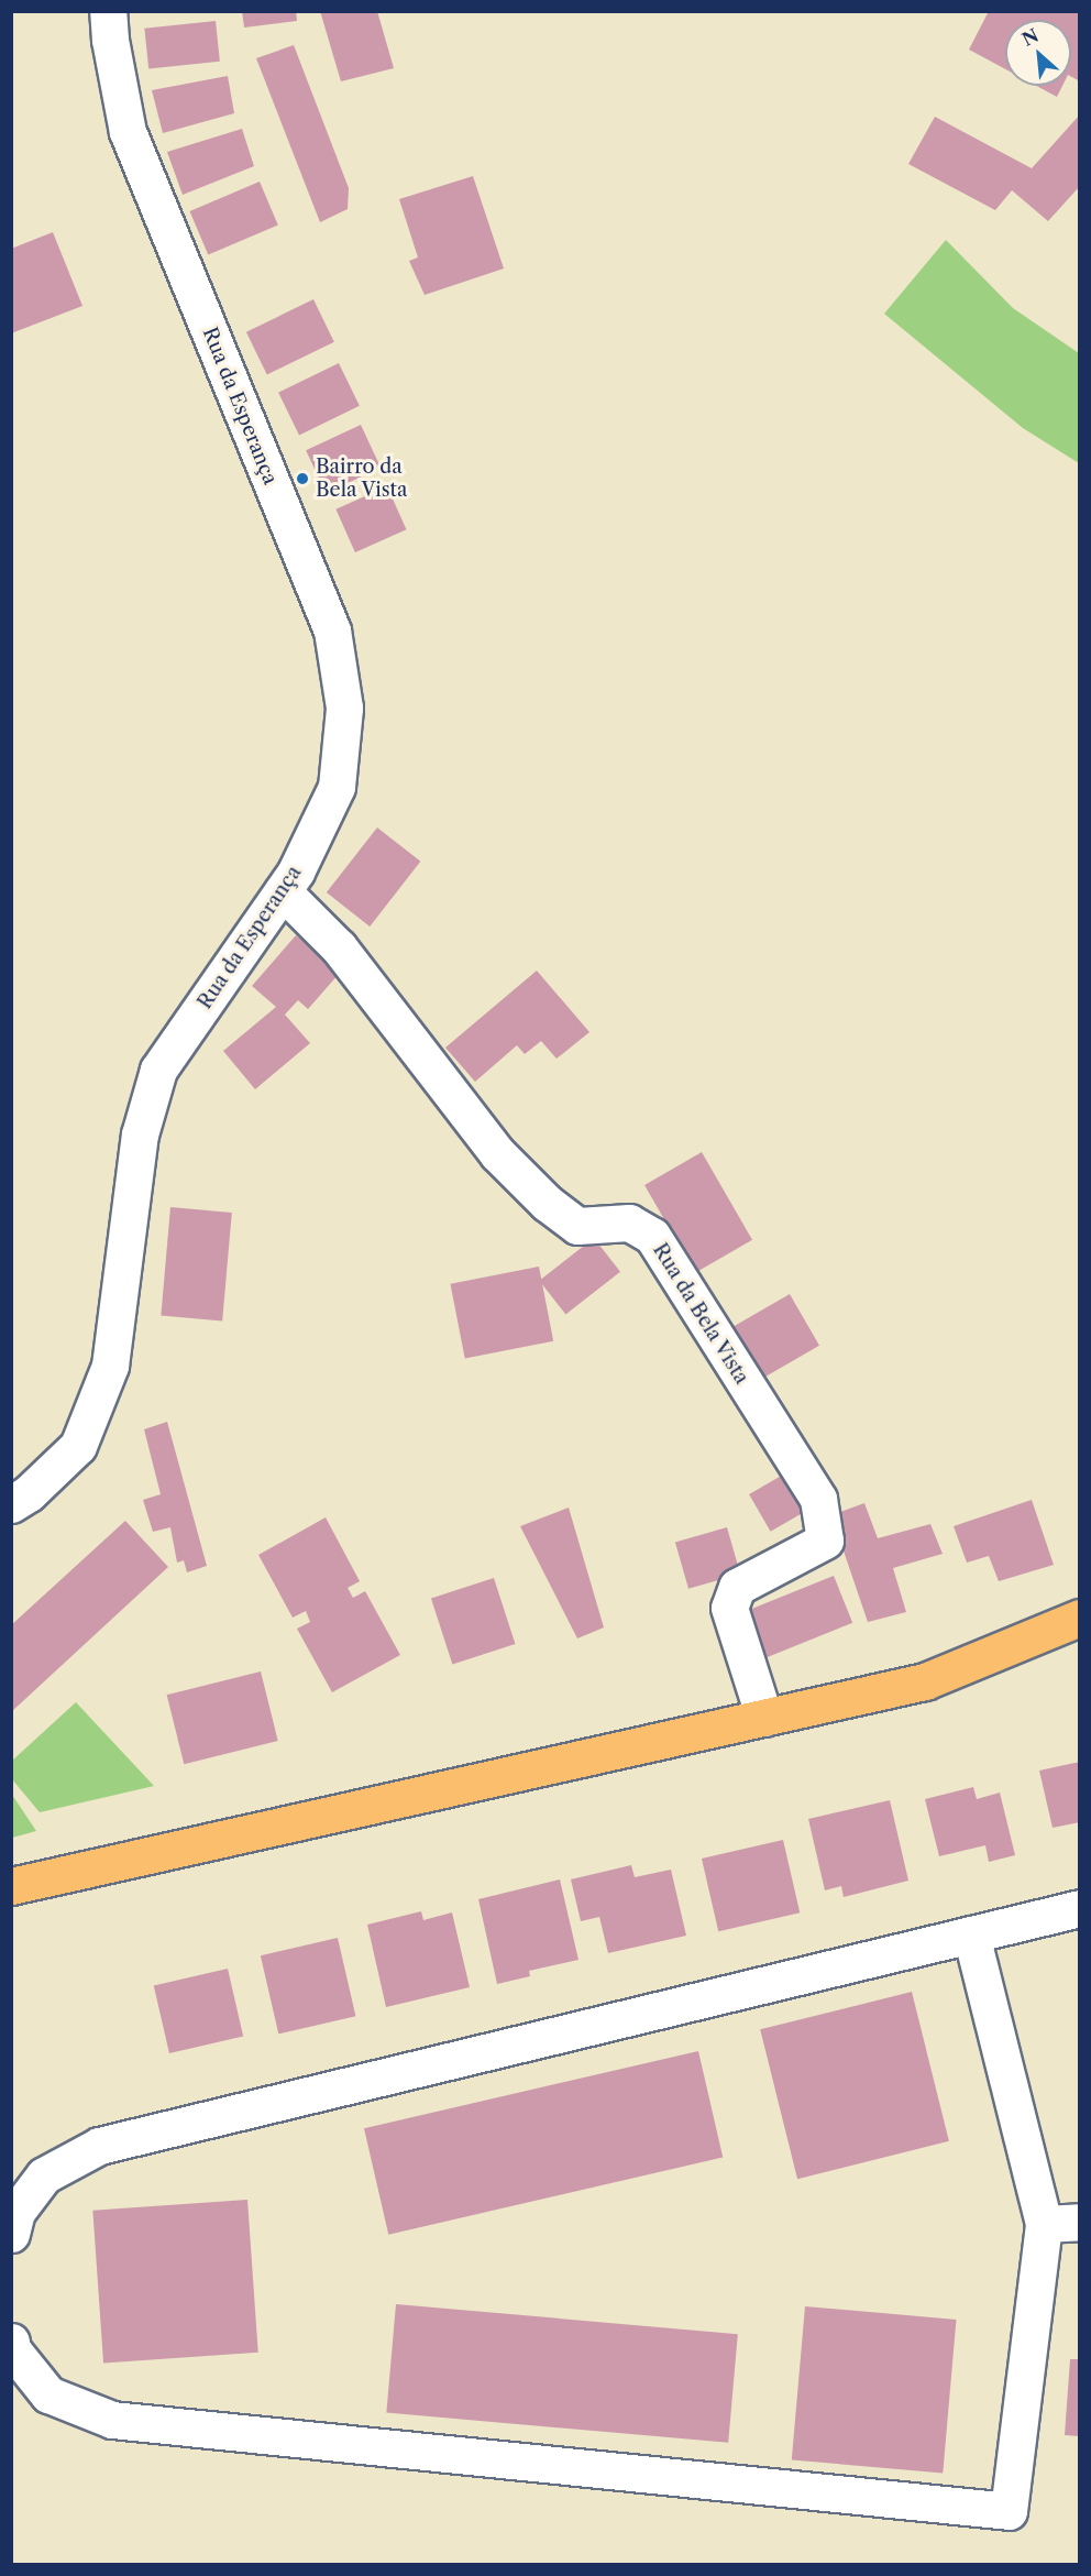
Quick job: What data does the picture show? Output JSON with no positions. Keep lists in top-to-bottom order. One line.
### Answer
{"streets":{"street":["Rua da Esperança","Rua da Bela Vista"]},"crossings":[["Rua da Esperança","Rua da Bela Vista"]],"places":["Bairro da Bela Vista"],"north":"top left"}
